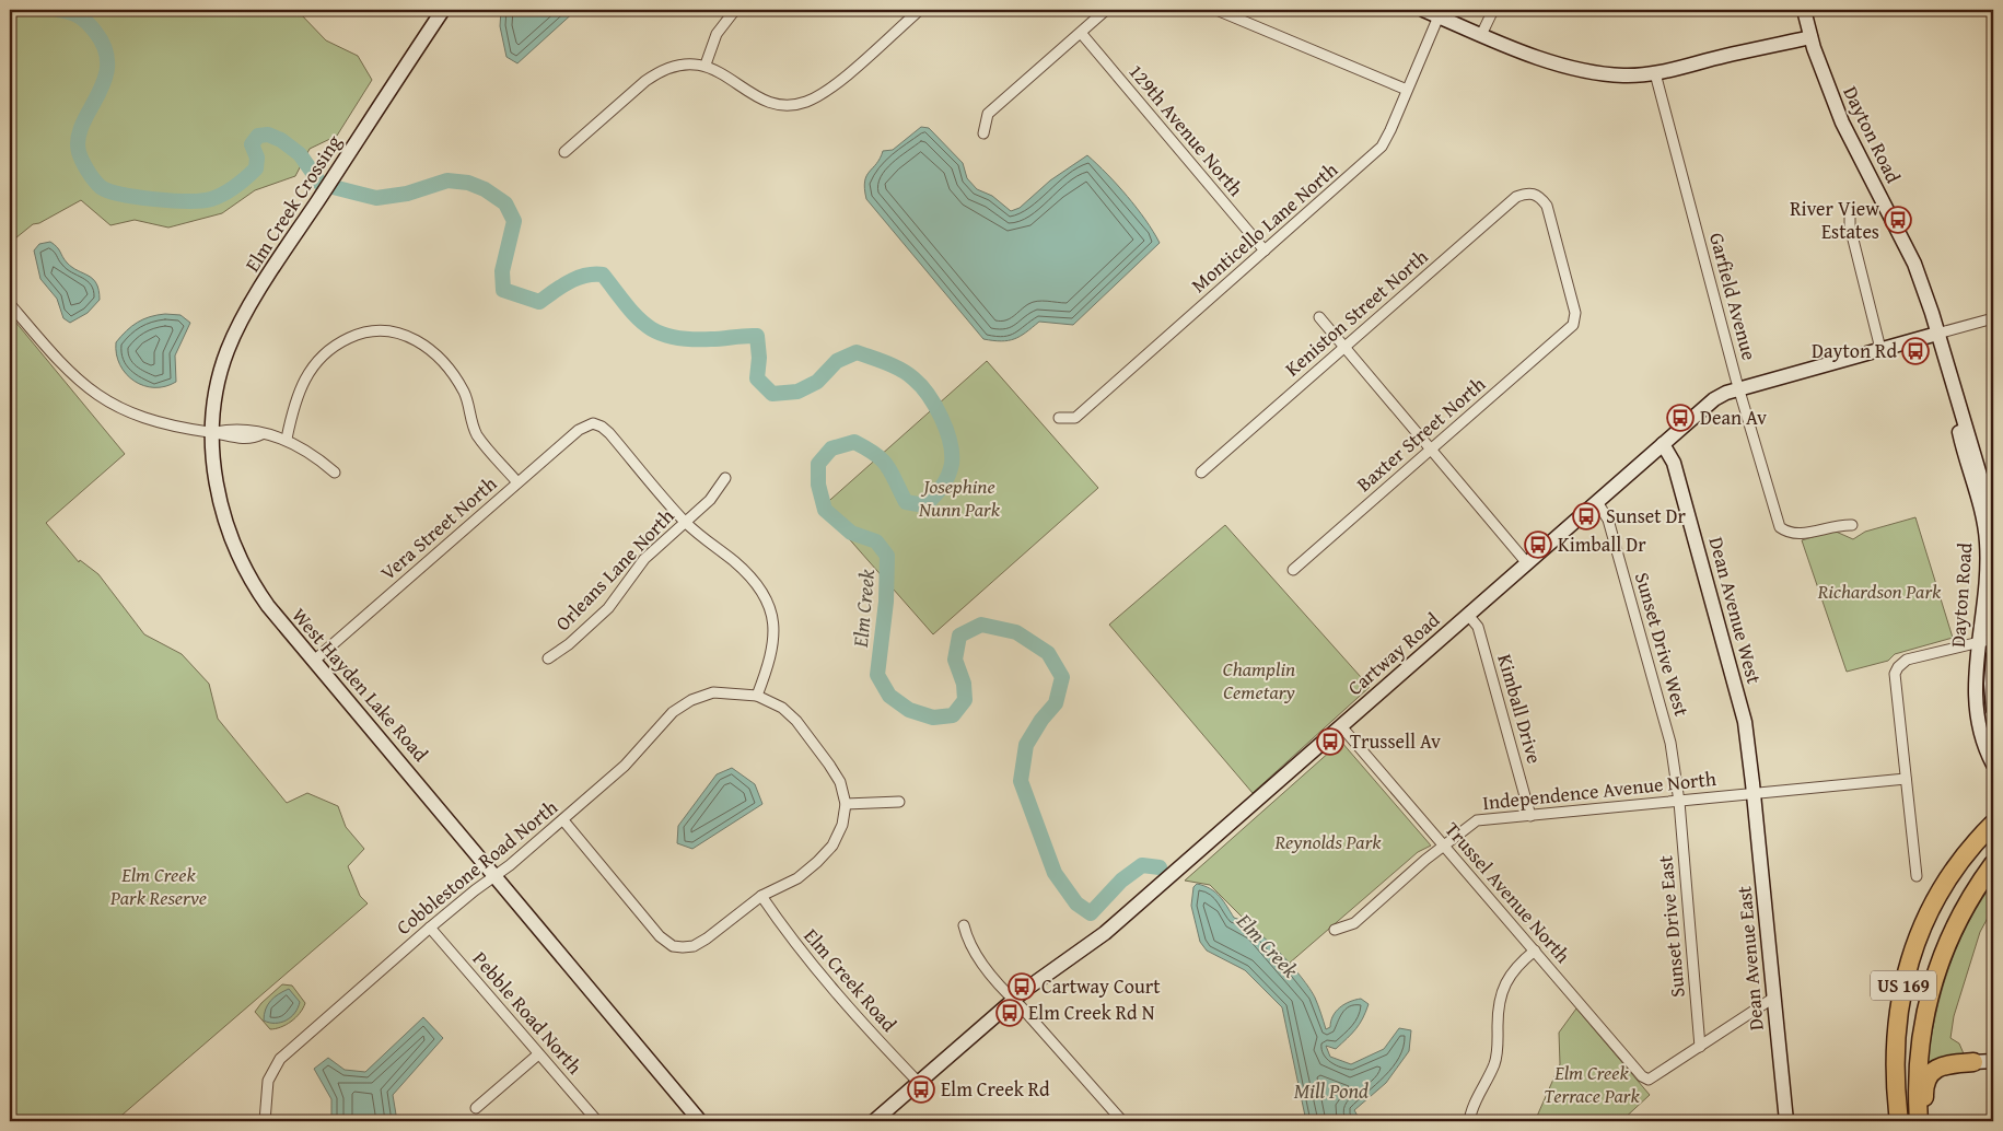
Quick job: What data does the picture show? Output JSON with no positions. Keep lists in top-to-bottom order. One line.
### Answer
{"streets":{"highway":["US 169"],"street":["129th Avenue North","Dayton Road","Elm Creek Crossing","Monticello Lane North","Garfield Avenue","Keniston Street North","Baxter Street North","Vera Street North","Orleans Lane North","Dean Avenue West","Sunset Drive West","Cartway Road","West Hayden Lake Road","Kimball Drive","Independence Avenue North","Cobblestone Road North","Trussel Avenue North","Sunset Drive East","Dean Avenue East","Elm Creek Road","Pebble Road North"]},"crossings":[["129th Avenue North","Monticello Lane North"],["Dayton Road","Cartway Road"],["Elm Creek Crossing","West Hayden Lake Road"],["Garfield Avenue","Cartway Road"],["Keniston Street North","Baxter Street North"],["Vera Street North","Orleans Lane North"],["Vera Street North","West Hayden Lake Road"],["Dean Avenue West","Cartway Road"],["Dean Avenue West","Independence Avenue North"],["Dean Avenue West","Dean Avenue East"],["Sunset Drive West","Cartway Road"],["Sunset Drive West","Independence Avenue North"],["Sunset Drive West","Sunset Drive East"],["Cartway Road","Kimball Drive"],["Cartway Road","Trussel Avenue North"],["Cartway Road","Elm Creek Road"],["West Hayden Lake Road","Cobblestone Road North"],["Kimball Drive","Independence Avenue North"],["Independence Avenue North","Trussel Avenue North"],["Independence Avenue North","Sunset Drive East"],["Independence Avenue North","Dean Avenue East"],["Cobblestone Road North","Pebble Road North"],["Trussel Avenue North","Sunset Drive East"]],"water":["Elm Creek","Mill Pond"],"parks":["Josephine Nunn Park","Richardson Park","Champlin Cemetary","Reynolds Park","Elm Creek Park Reserve","Elm Creek Terrace Park"],"places":{"bus stop":["River View Estates","Dayton Rd","Dean Av","Sunset Dr","Kimball Dr","Trussell Av","Cartway Court","Elm Creek Rd N","Elm Creek Rd"]}}
